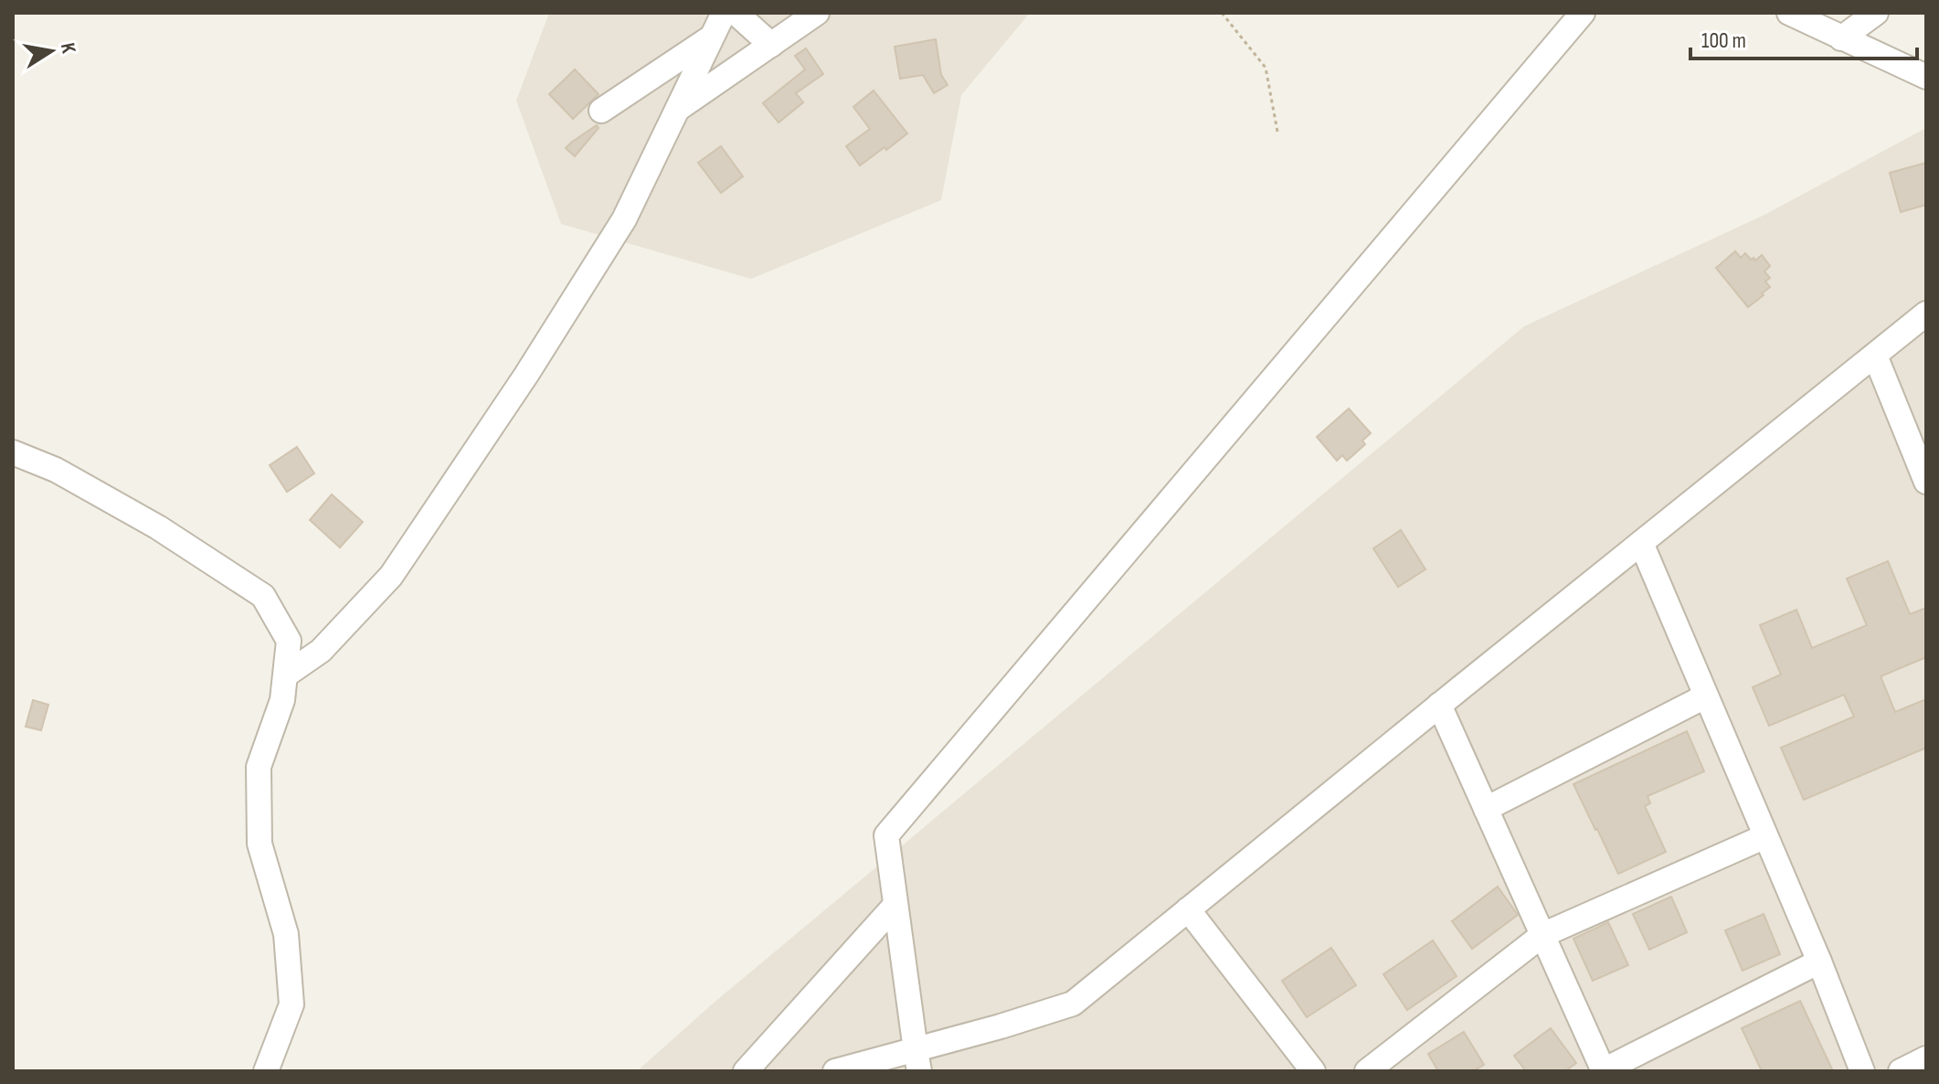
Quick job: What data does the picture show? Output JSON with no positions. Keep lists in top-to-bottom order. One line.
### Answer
{"scale_bar":"100 m","north":"right"}
